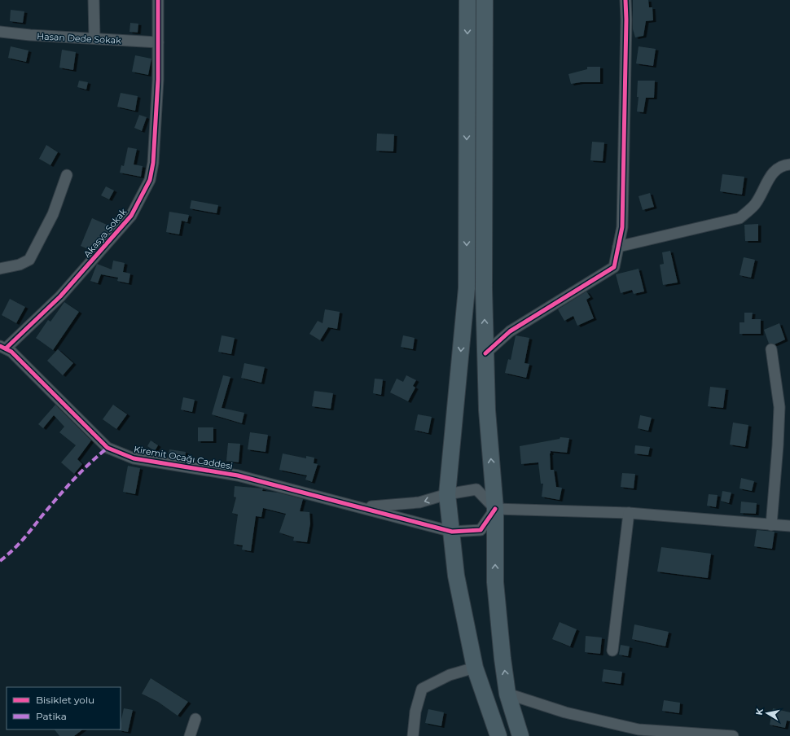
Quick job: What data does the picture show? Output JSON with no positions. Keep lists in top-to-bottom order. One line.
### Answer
{"streets":{"street":["Hasan Dede Sokak","Akasya Sokak","Kiremit Ocağı Caddesi"]},"crossings":[["Hasan Dede Sokak","Akasya Sokak"],["Akasya Sokak","Kiremit Ocağı Caddesi"]],"legend":["Bisiklet yolu","Patika"],"north":"left"}
